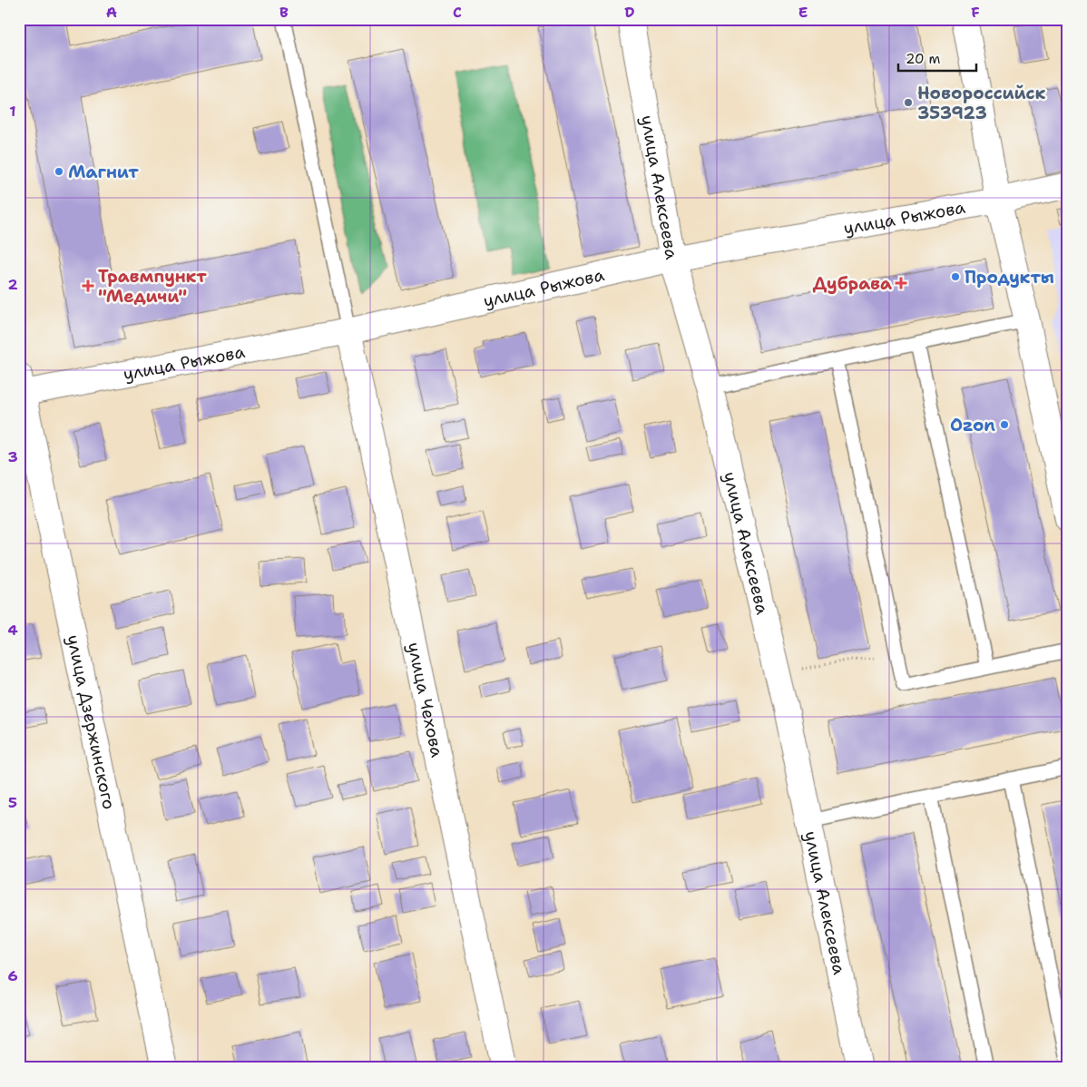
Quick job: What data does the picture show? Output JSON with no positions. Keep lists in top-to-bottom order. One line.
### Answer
{"streets":{"street":["улица Алексеева","улица Рыжова","улица Чехова","улица Дзержинского"]},"crossings":[["улица Алексеева","улица Рыжова"],["улица Рыжова","улица Чехова"],["улица Рыжова","улица Дзержинского"]],"places":{"other":["Новороссийск 353923","Магнит","Продукты","Ozon"],"health":["Дубрава","Травмпункт \"Медичи\""]},"scale_bar":"20 m","grid":{"columns":["A","B","C","D","E","F"],"rows":["1","2","3","4","5","6"]}}
